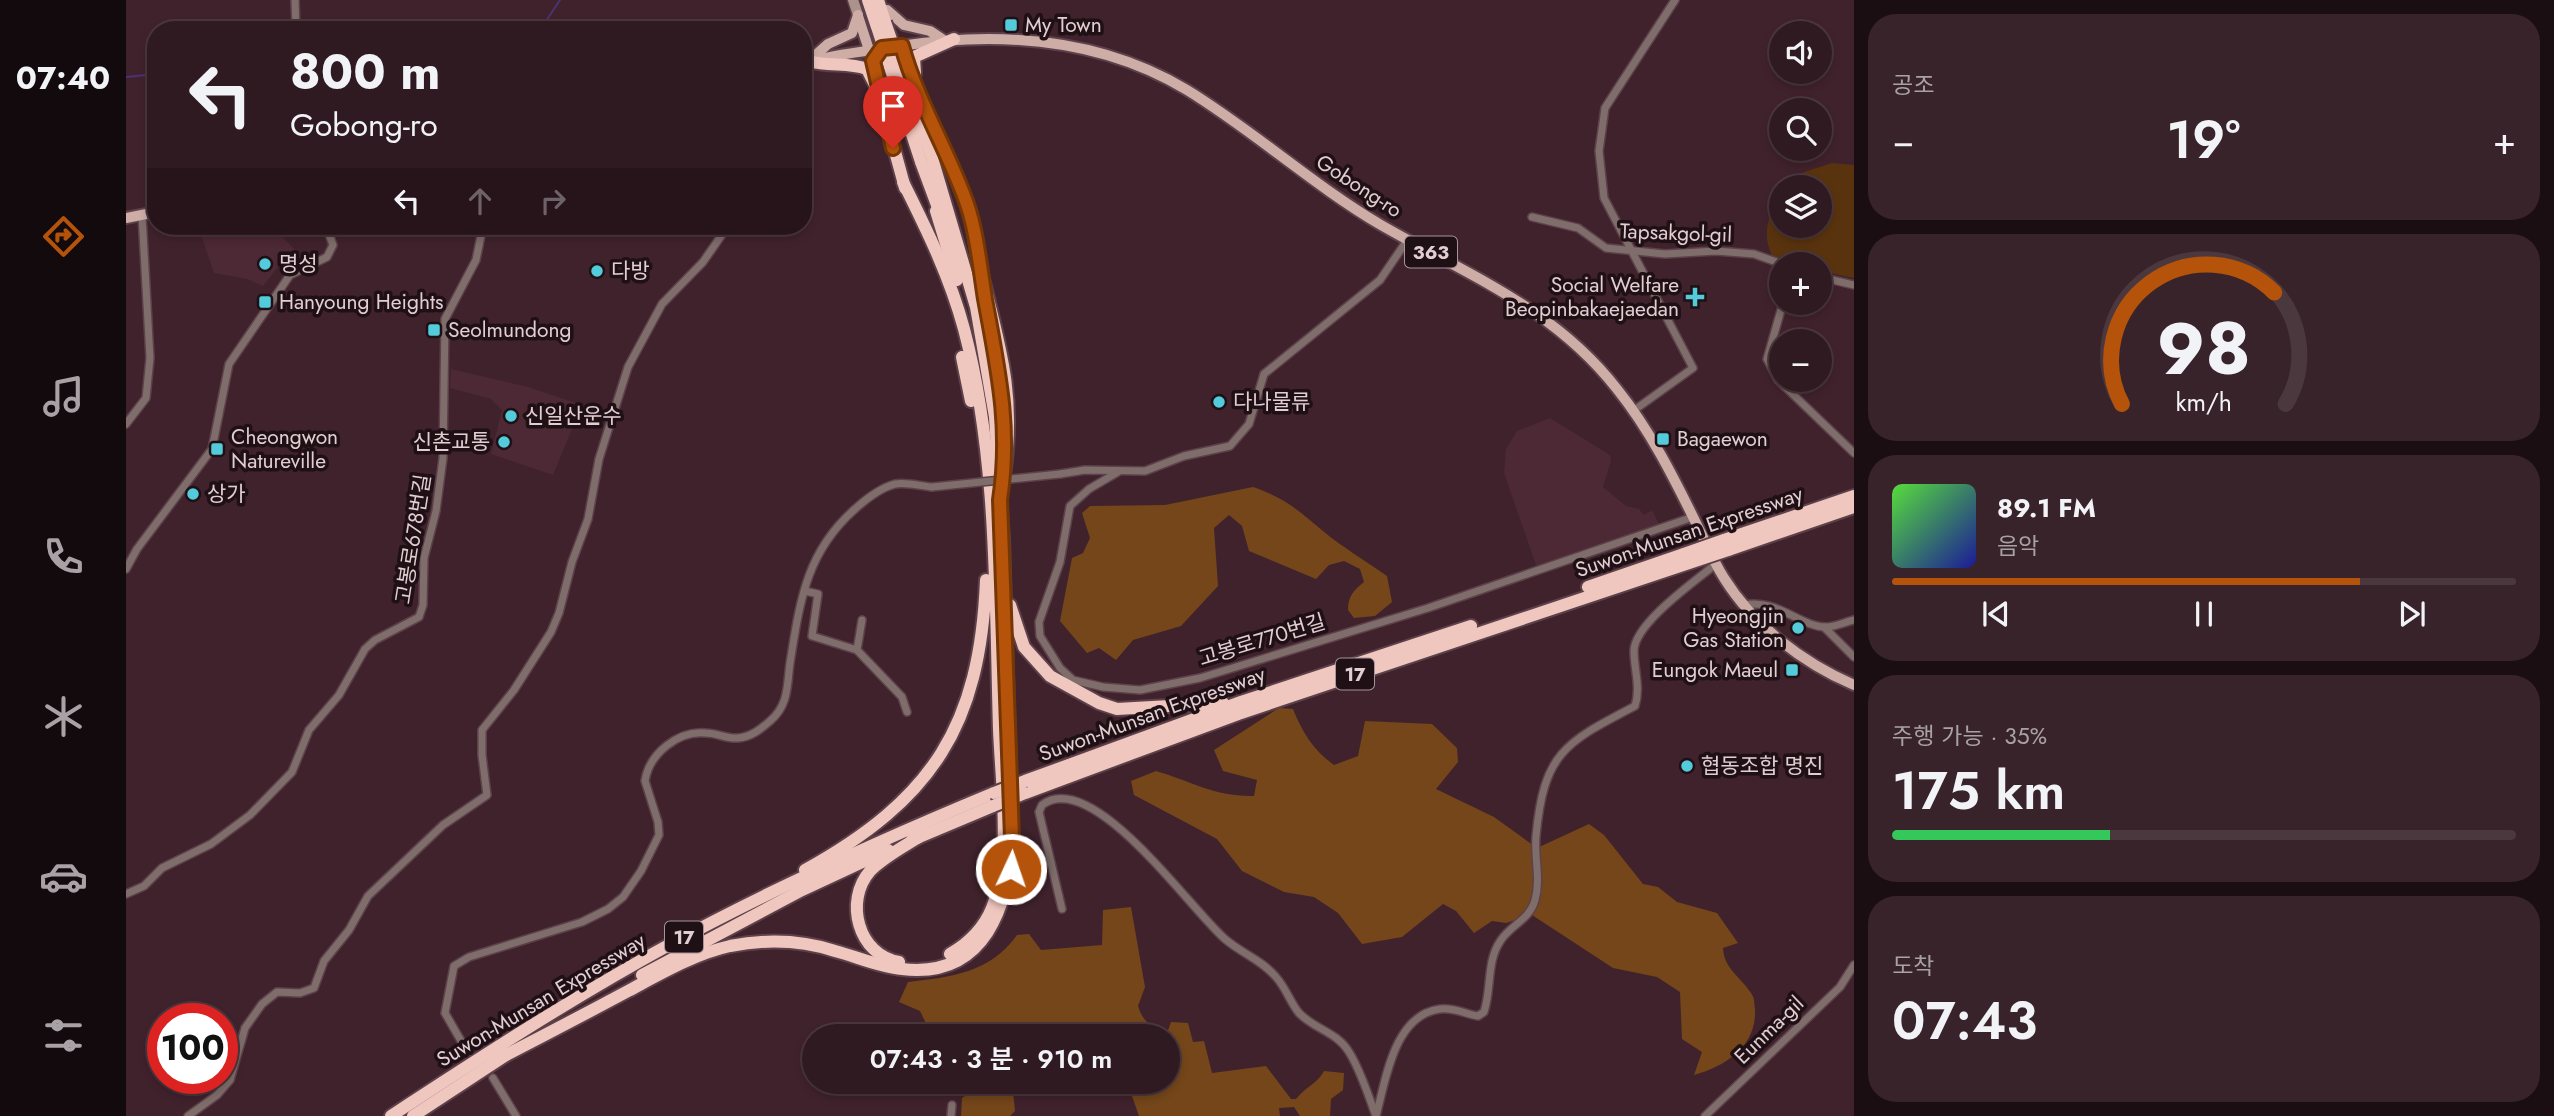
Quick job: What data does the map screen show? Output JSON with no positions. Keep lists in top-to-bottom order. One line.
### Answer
{"streets":{"highway":["Suwon-Munsan Expressway","17"],"main road":["Gobong-ro","363"],"street":["Tapsakgol-gil","고봉로678번길","고봉로770번길","Eunma-gil"]},"crossings":[["Gobong-ro","고봉로770번길"]],"places":{"transit":["My Town","Hanyoung Heights","Seolmundong","Bagaewon","Cheongwon Natureville","Eungok Maeul"],"other":["명성","다방","다나물류","신일산운수","신촌교통","상가","Hyeongjin Gas Station","협동조합 명진"],"health":["Social Welfare Beopinbakaejaedan"]},"page":{"tabs":"07:40","tile":["공조",["주행 가능 · 35%","175 km"],["도착","07:43"]],"map_buttons":["+","−"],"turn":["800 m","Gobong-ro"],"heat":["−","19°","+"],"song":["89.1 FM","음악"],"limit":"100","trip":"07:43 · 3 분 · 910 m","gauge":["98","km/h"]}}
